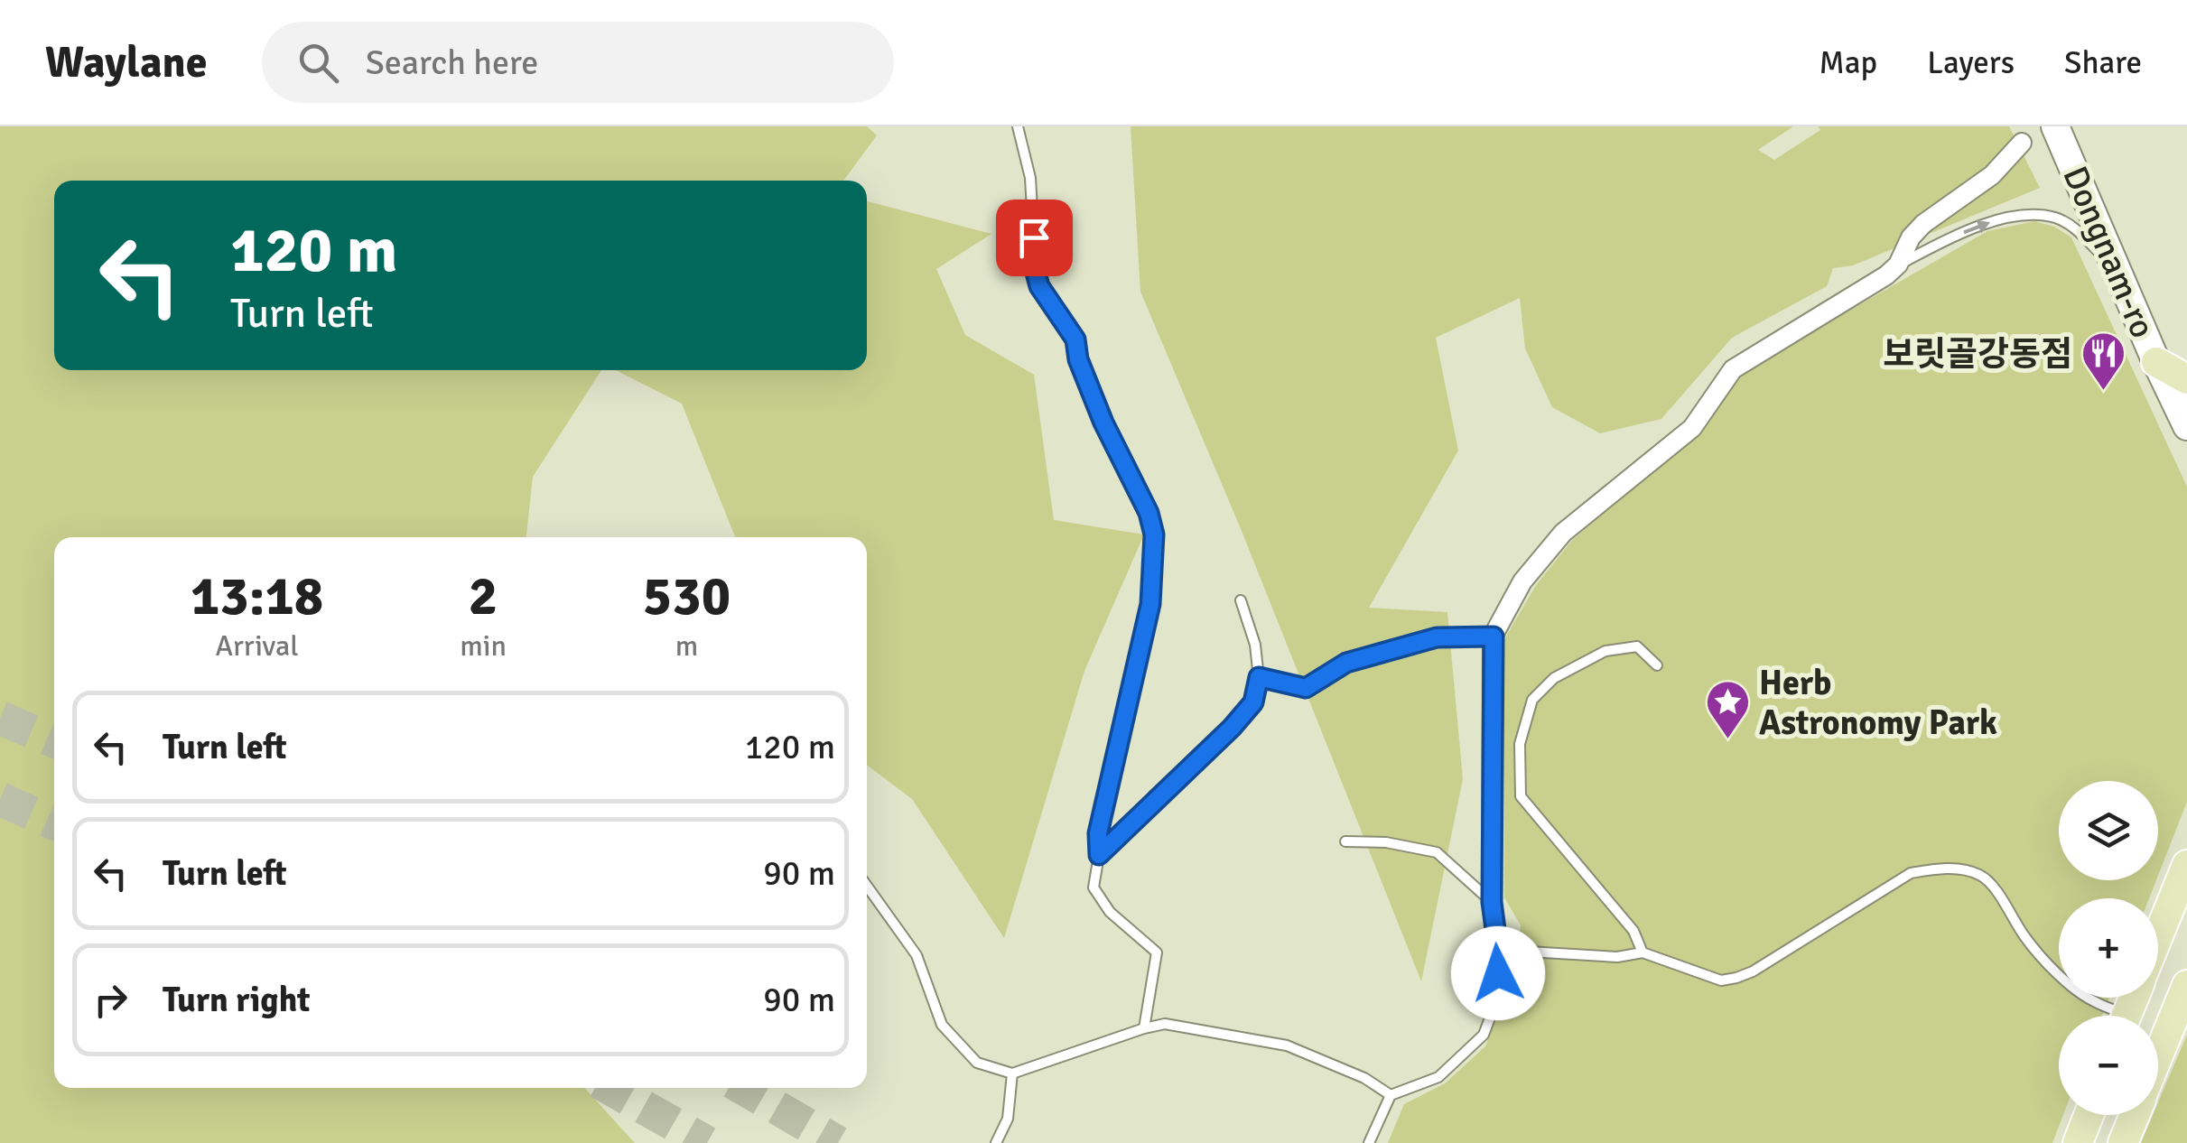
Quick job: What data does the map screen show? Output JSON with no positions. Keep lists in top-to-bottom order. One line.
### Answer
{"streets":{"main road":["Dongnam-ro"]},"places":{"restaurant":["보릿골강동점"],"place":["Herb Astronomy Park"]},"page":{"header":"Waylane","search":"Search here","nav":["Map","Layers","Share"],"turn":["120 m","Turn left"],"eta":["13:18","Arrival","2","min","530","m"],"list":[{"name":"Turn left","value":"120 m"},{"name":"Turn left","value":"90 m"},{"name":"Turn right","value":"90 m"}],"map_buttons":["+","−"]}}
